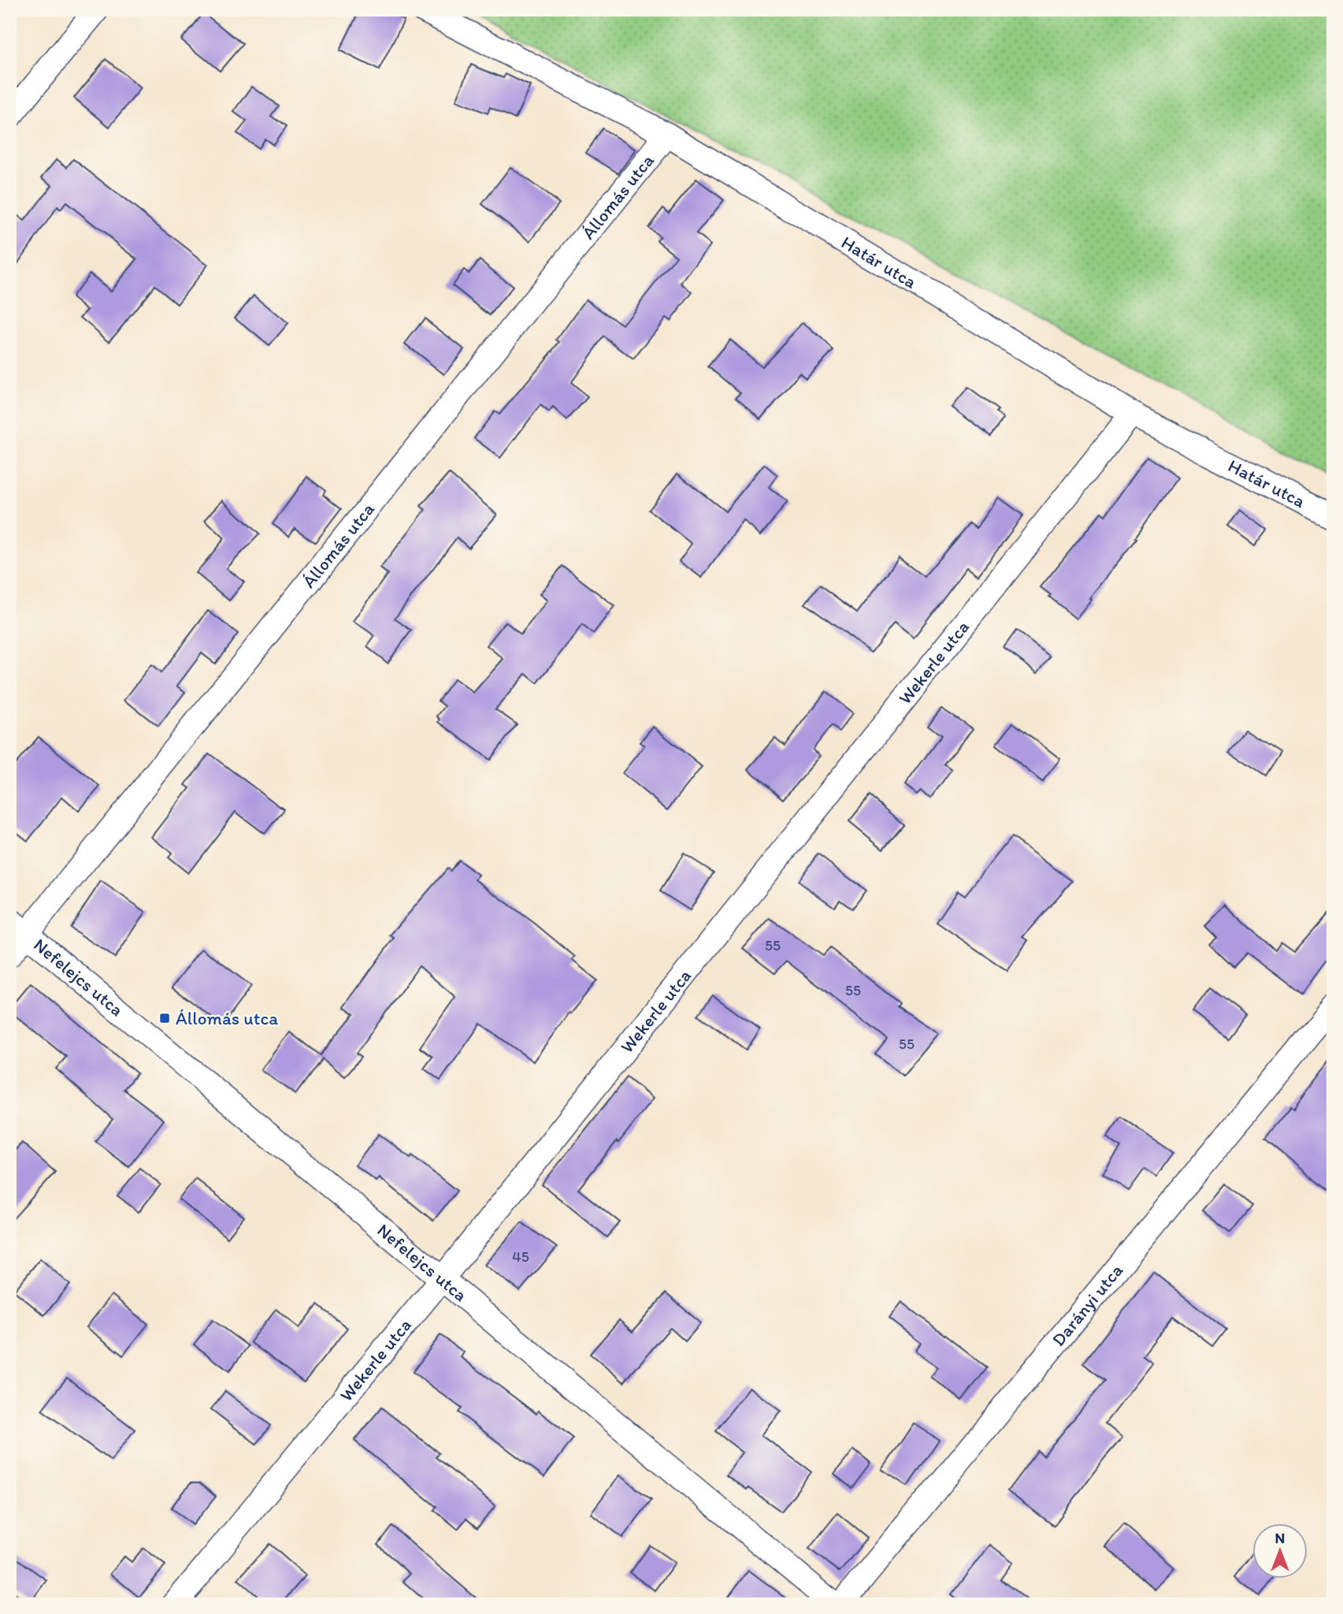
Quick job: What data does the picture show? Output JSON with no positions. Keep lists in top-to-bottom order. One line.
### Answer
{"streets":{"street":["Állomás utca","Határ utca","Wekerle utca","Nefelejcs utca","Darányi utca"]},"crossings":[["Állomás utca","Határ utca"],["Állomás utca","Nefelejcs utca"],["Határ utca","Wekerle utca"],["Wekerle utca","Nefelejcs utca"]],"places":{"transit":["Állomás utca"]},"house_numbers":["55","55","55","45"],"north":"top"}
